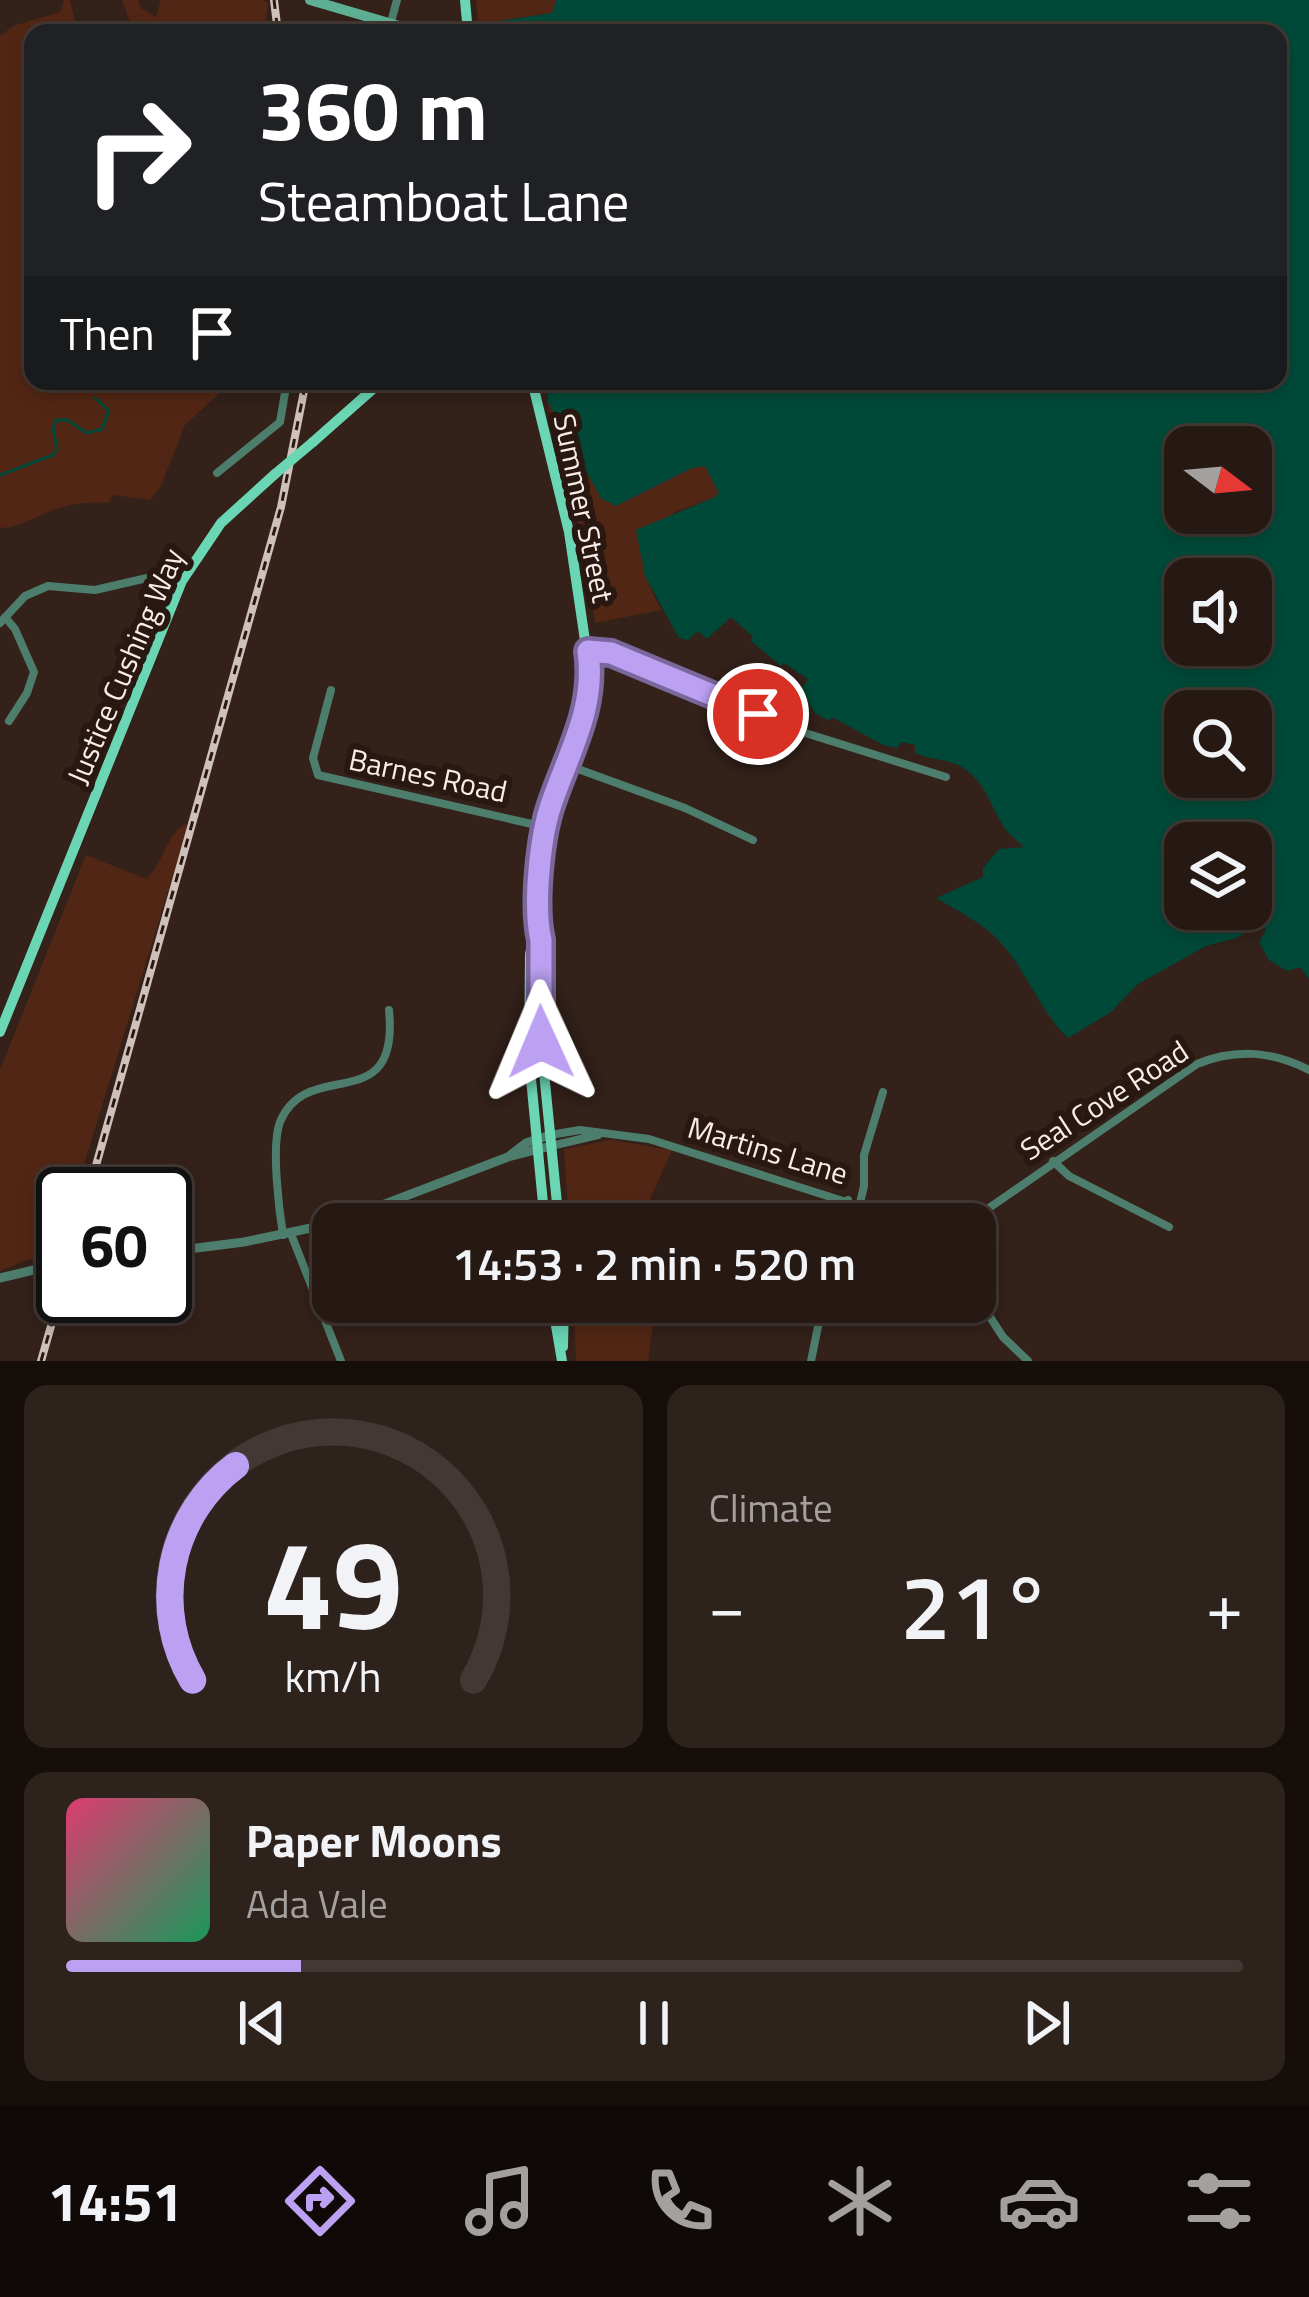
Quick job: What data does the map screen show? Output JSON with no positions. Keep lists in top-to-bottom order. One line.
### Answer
{"streets":{"main road":["Summer Street","Justice Cushing Way"],"street":["Barnes Road","Seal Cove Road","Martins Lane"]},"crossings":[["Summer Street","Barnes Road"],["Summer Street","Martins Lane"]],"north":"right","page":{"turn":["360 m","Steamboat Lane"],"then":"Then","limit":"60","trip":"14:53 · 2 min · 520 m","tile":"Climate","heat":["−","21°","+"],"song":["Paper Moons","Ada Vale"],"tabs":"14:51","gauge":["49","km/h"]}}
